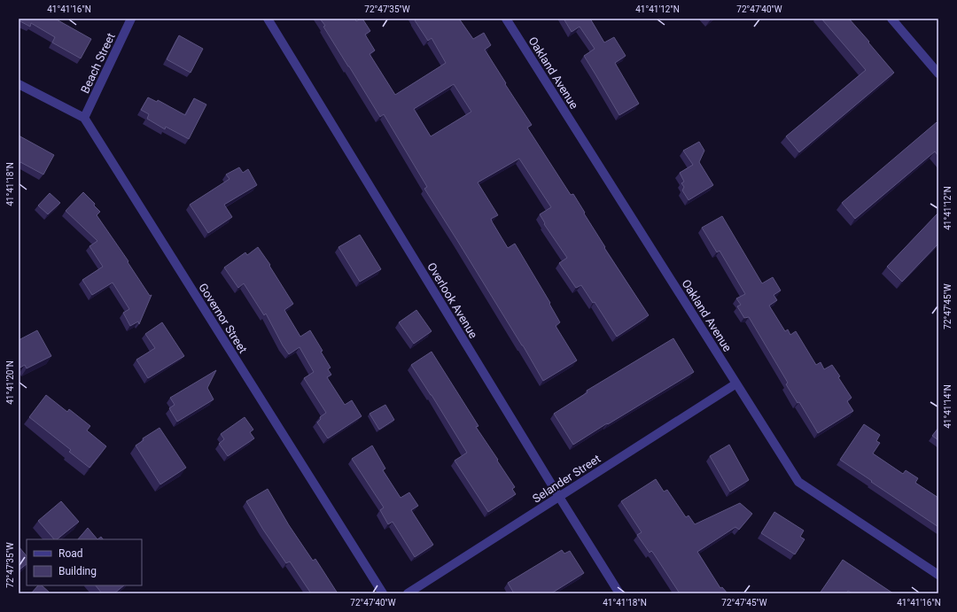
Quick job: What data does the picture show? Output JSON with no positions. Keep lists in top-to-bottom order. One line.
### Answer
{"streets":{"street":["Beach Street","Oakland Avenue","Overlook Avenue","Governor Street","Selander Street"]},"crossings":[["Beach Street","Governor Street"],["Oakland Avenue","Selander Street"],["Overlook Avenue","Selander Street"]],"legend":["Road","Building"],"coordinates":["41°41'16\"N","72°47'35\"W","41°41'12\"N","72°47'40\"W","41°41'18\"N","72°47'45\"W","41°41'20\"N","41°41'14\"N"]}
